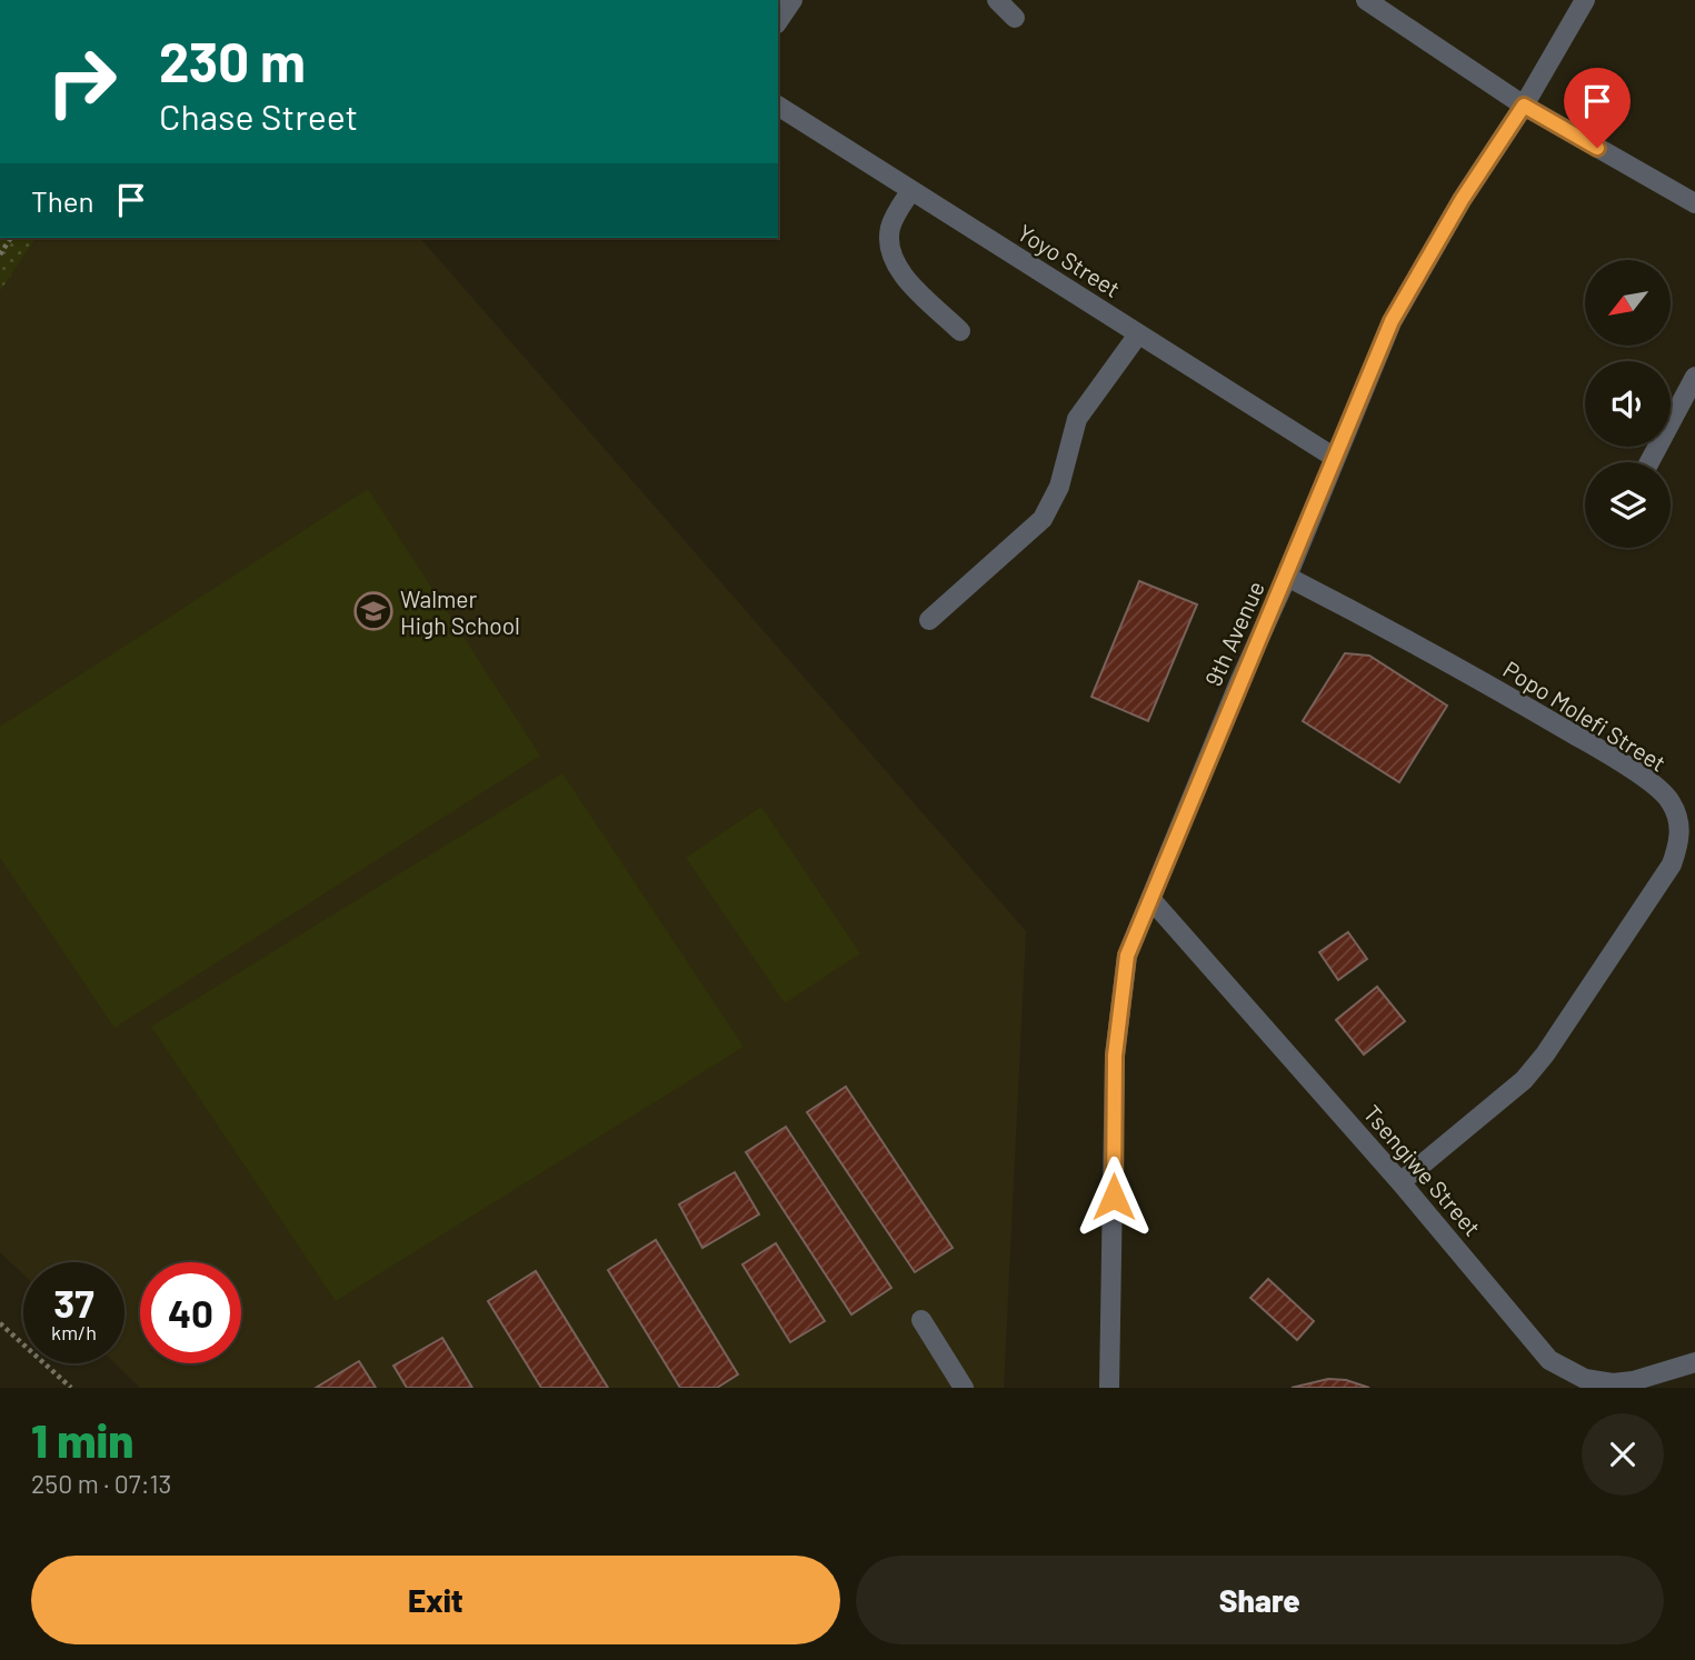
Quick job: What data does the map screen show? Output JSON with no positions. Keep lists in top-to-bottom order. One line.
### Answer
{"streets":{"street":["Yoyo Street","9th Avenue","Popo Molefi Street","Tsengiwe Street"]},"crossings":[["Yoyo Street","9th Avenue"],["9th Avenue","Popo Molefi Street"],["9th Avenue","Tsengiwe Street"],["Popo Molefi Street","Tsengiwe Street"]],"places":{"school or university":["Walmer High School"]},"north":"bottom left","page":{"turn":["230 m","Chase Street"],"then":"Then","speed":"37 km/h","limit":"40","heading":["1 min","250 m · 07:13"],"buttons":["Exit","Share"]}}
